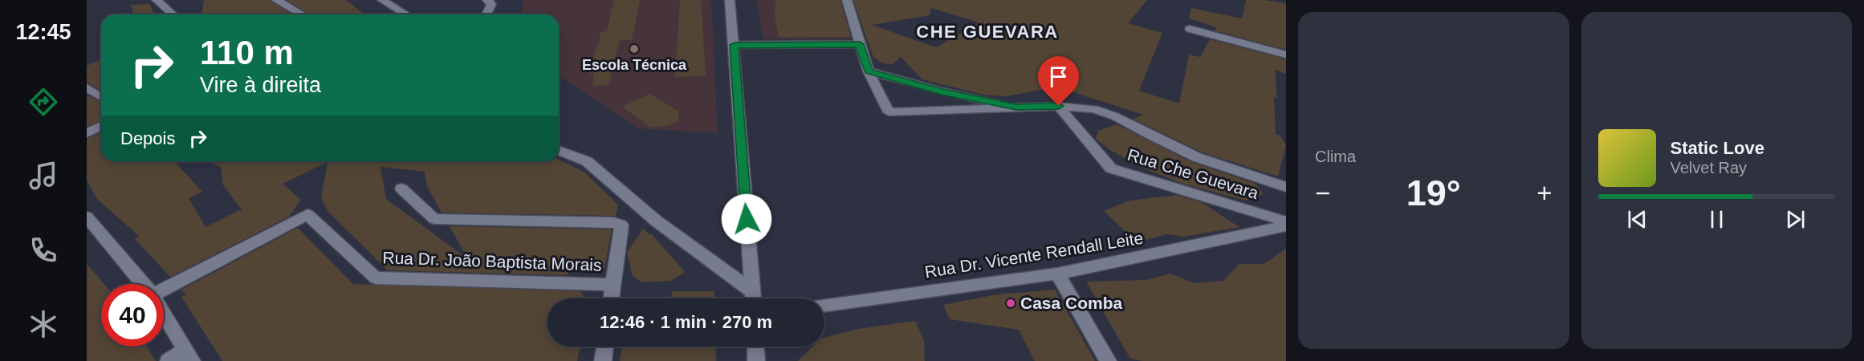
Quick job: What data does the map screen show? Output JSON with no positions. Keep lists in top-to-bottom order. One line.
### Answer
{"streets":{"street":["Rua Che Guevara","Rua Dr. Vicente Rendall Leite","Rua Dr. João Baptista Morais"]},"districts":["CHE GUEVARA"],"places":["Escola Técnica","Casa Comba"],"page":{"tabs":"12:45","tile":"Clima","turn":["110 m","Vire à direita"],"then":"Depois","song":["Static Love","Velvet Ray"],"heat":["−","19°","+"],"limit":"40","trip":"12:46 · 1 min · 270 m"}}
